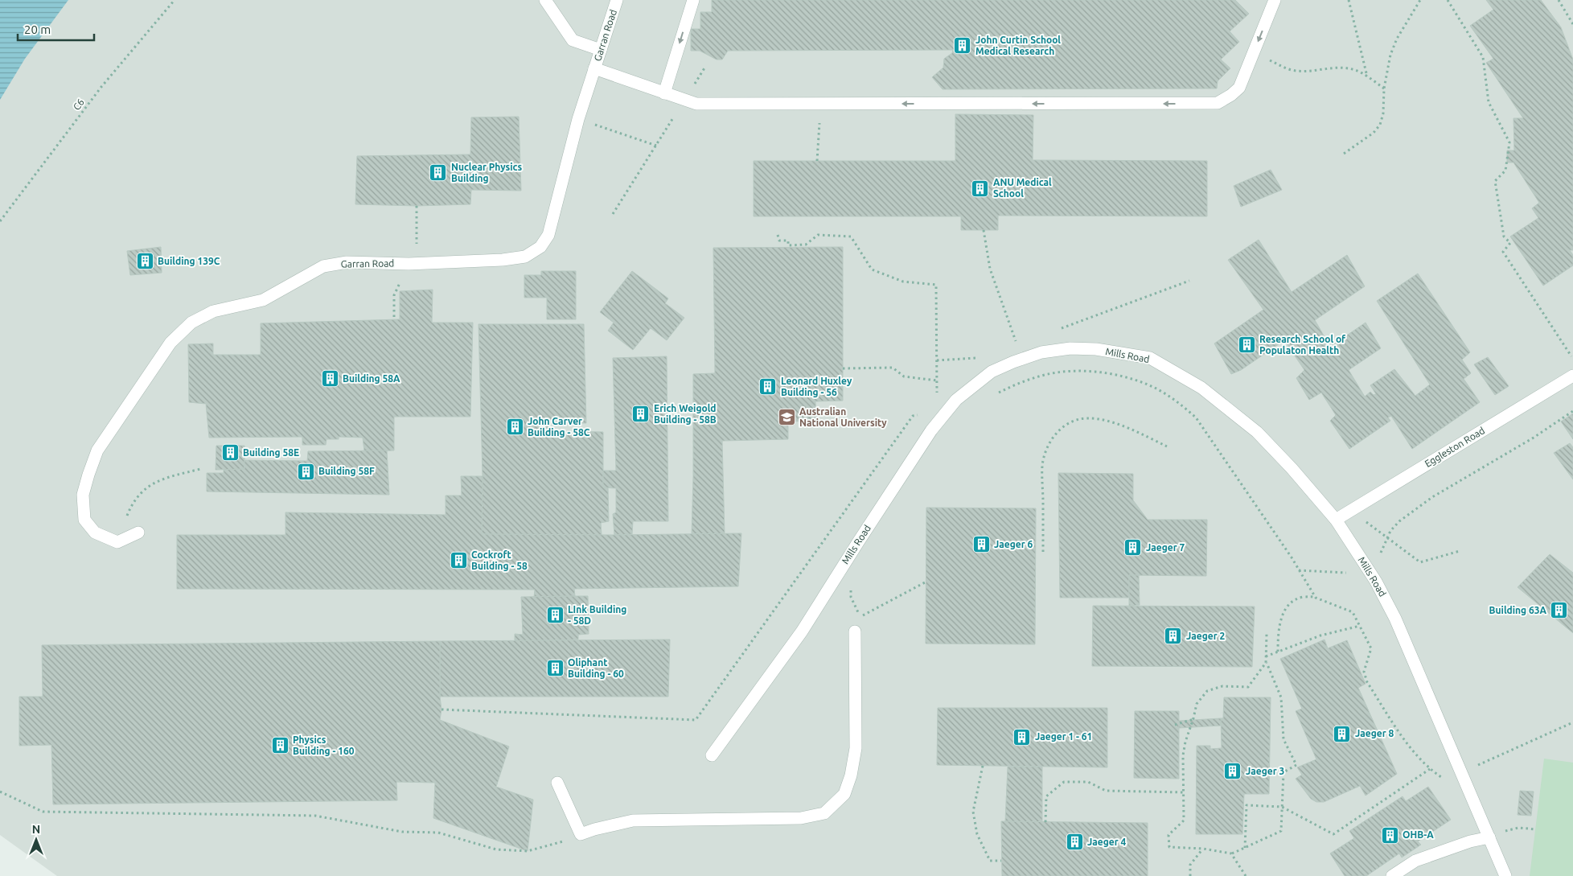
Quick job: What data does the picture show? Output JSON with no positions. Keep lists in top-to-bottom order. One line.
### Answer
{"streets":{"street":["Garran Road","Mills Road","Eggleston Road"],"path":["C6"]},"crossings":[["Mills Road","Eggleston Road"]],"places":{"building":["John Curtin School Medical Research","Nuclear Physics Building","ANU Medical School","Building 139C","Research School of Populaton Health","Building 58A","Leonard Huxley Building - 56","Erich Weigold Building - 58B","John Carver Building - 58C","Building 58E","Building 58F","Jaeger 6","Jaeger 7","Cockroft Building - 58","Building 63A","LInk Building - 58D","Jaeger 2","Oliphant Building - 60","Jaeger 8","Jaeger 1 - 61","Physics Building - 160","Jaeger 3","OHB-A","Jaeger 4"],"school or university":["Australian National University"]},"scale_bar":"20 m","north":"top"}
